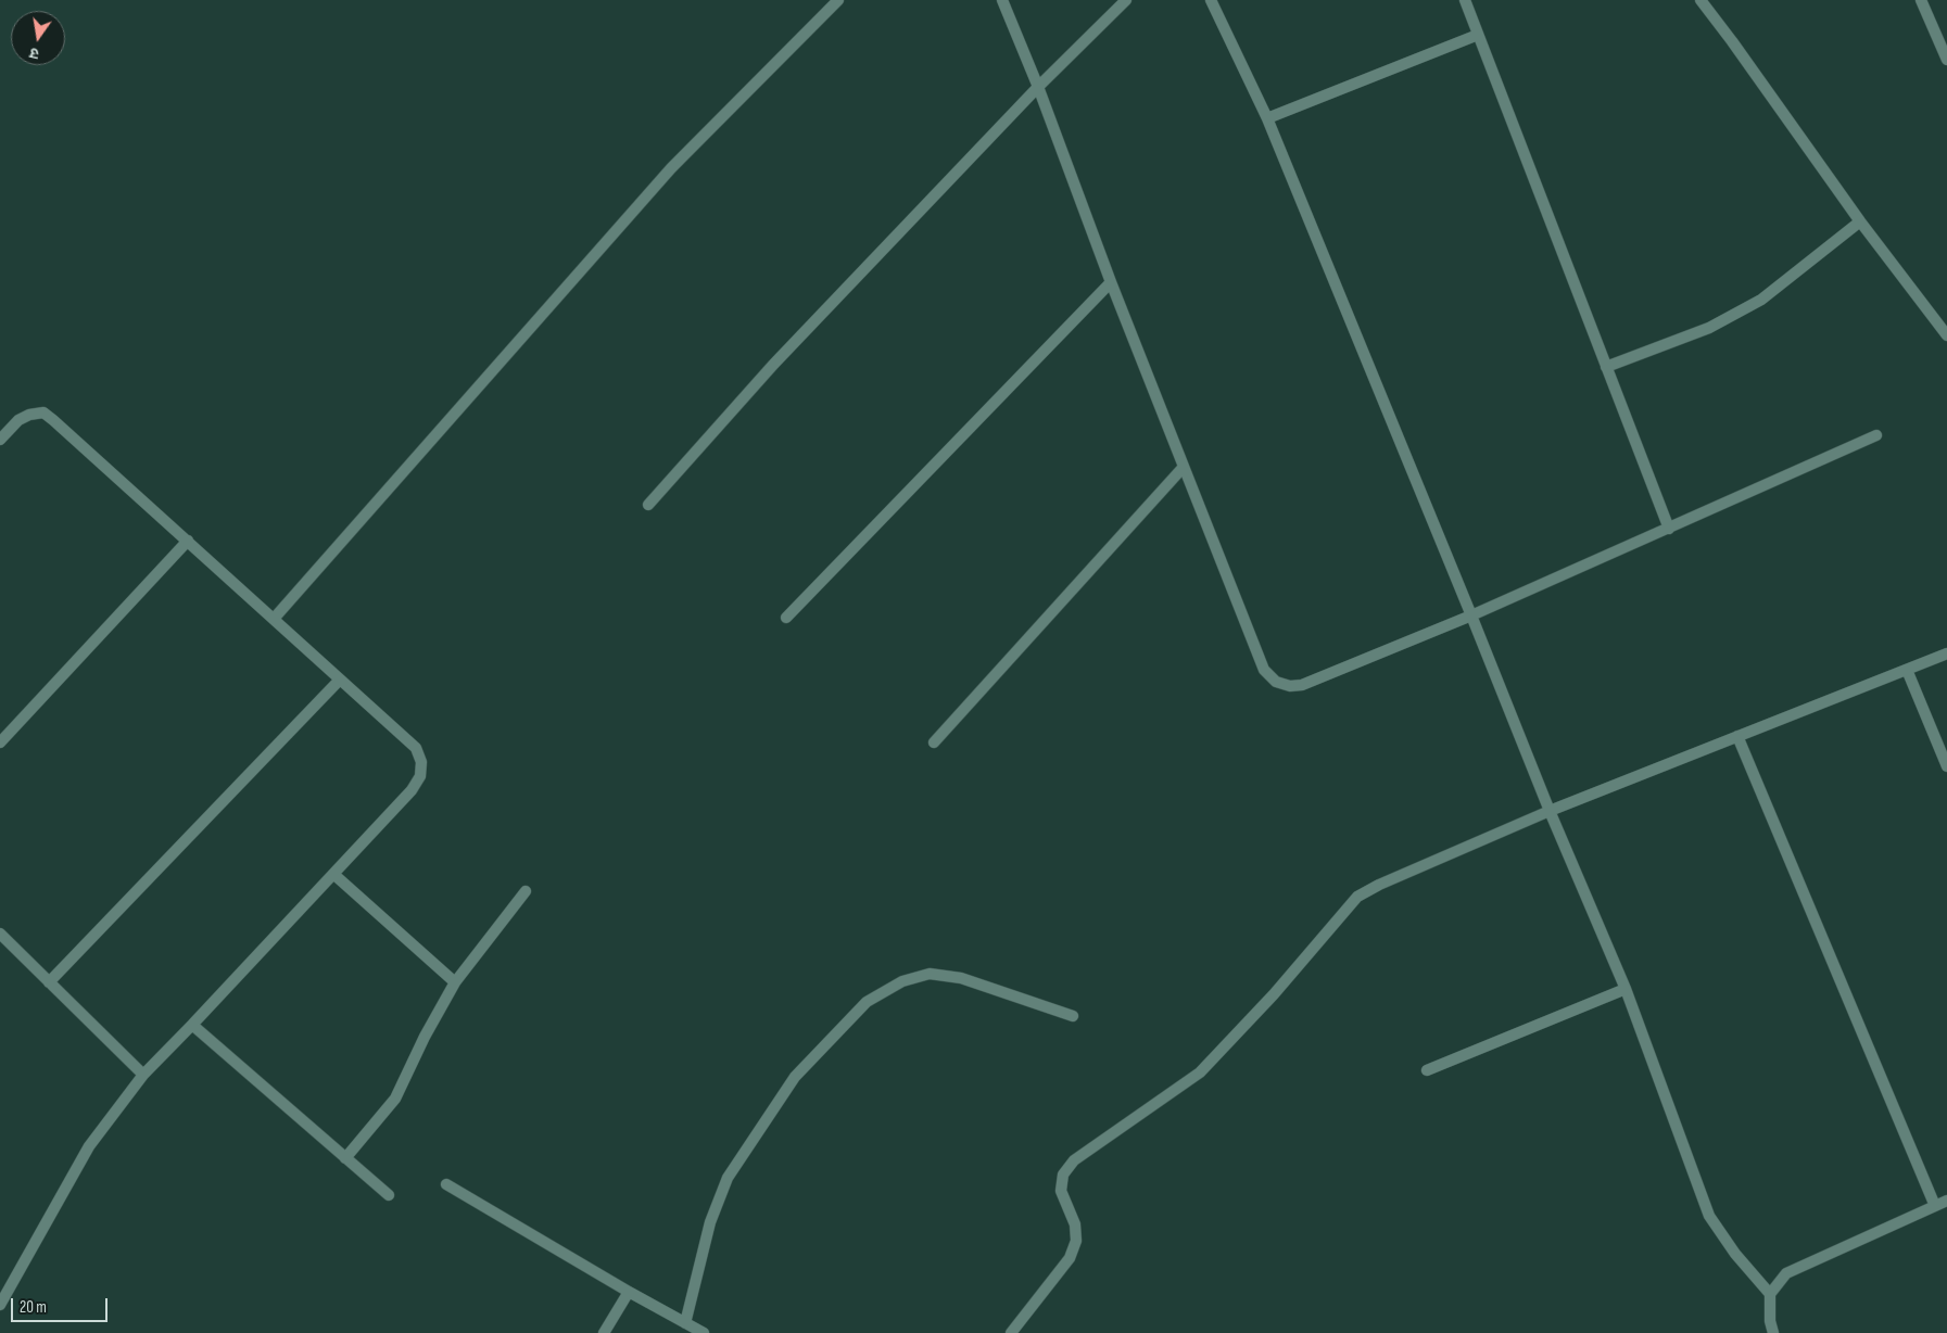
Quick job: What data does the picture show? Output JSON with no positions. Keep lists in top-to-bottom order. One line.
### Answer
{"scale_bar":"20 m","north":"bottom"}
